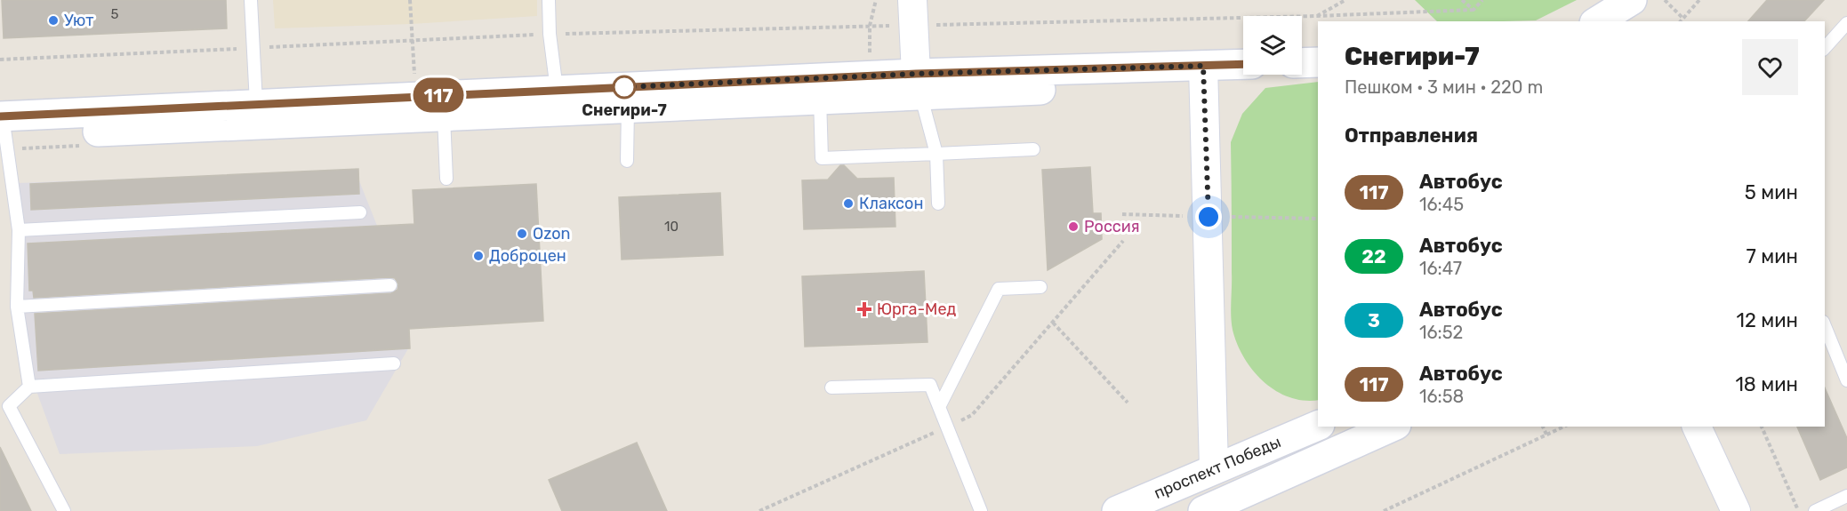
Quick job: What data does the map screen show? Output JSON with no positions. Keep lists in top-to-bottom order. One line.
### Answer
{"streets":{"main road":["проспект Победы"]},"places":{"other":["Уют","Снегири-7","Клаксон","Россия","Ozon","Доброцен"],"health":["Юрга-Мед"]},"lines":["bus line 117"],"house_numbers":["5","10"],"page":{"on_map":"117","heading":[["Снегири-7","Пешком · 3 мин · 220 m"],"Отправления"],"list":[{"mark":"117","name":"Автобус","note":"16:45","value":"5 мин"},{"mark":"22","name":"Автобус","note":"16:47","value":"7 мин"},{"mark":"3","name":"Автобус","note":"16:52","value":"12 мин"},{"mark":"117","name":"Автобус","note":"16:58","value":"18 мин"}]}}
